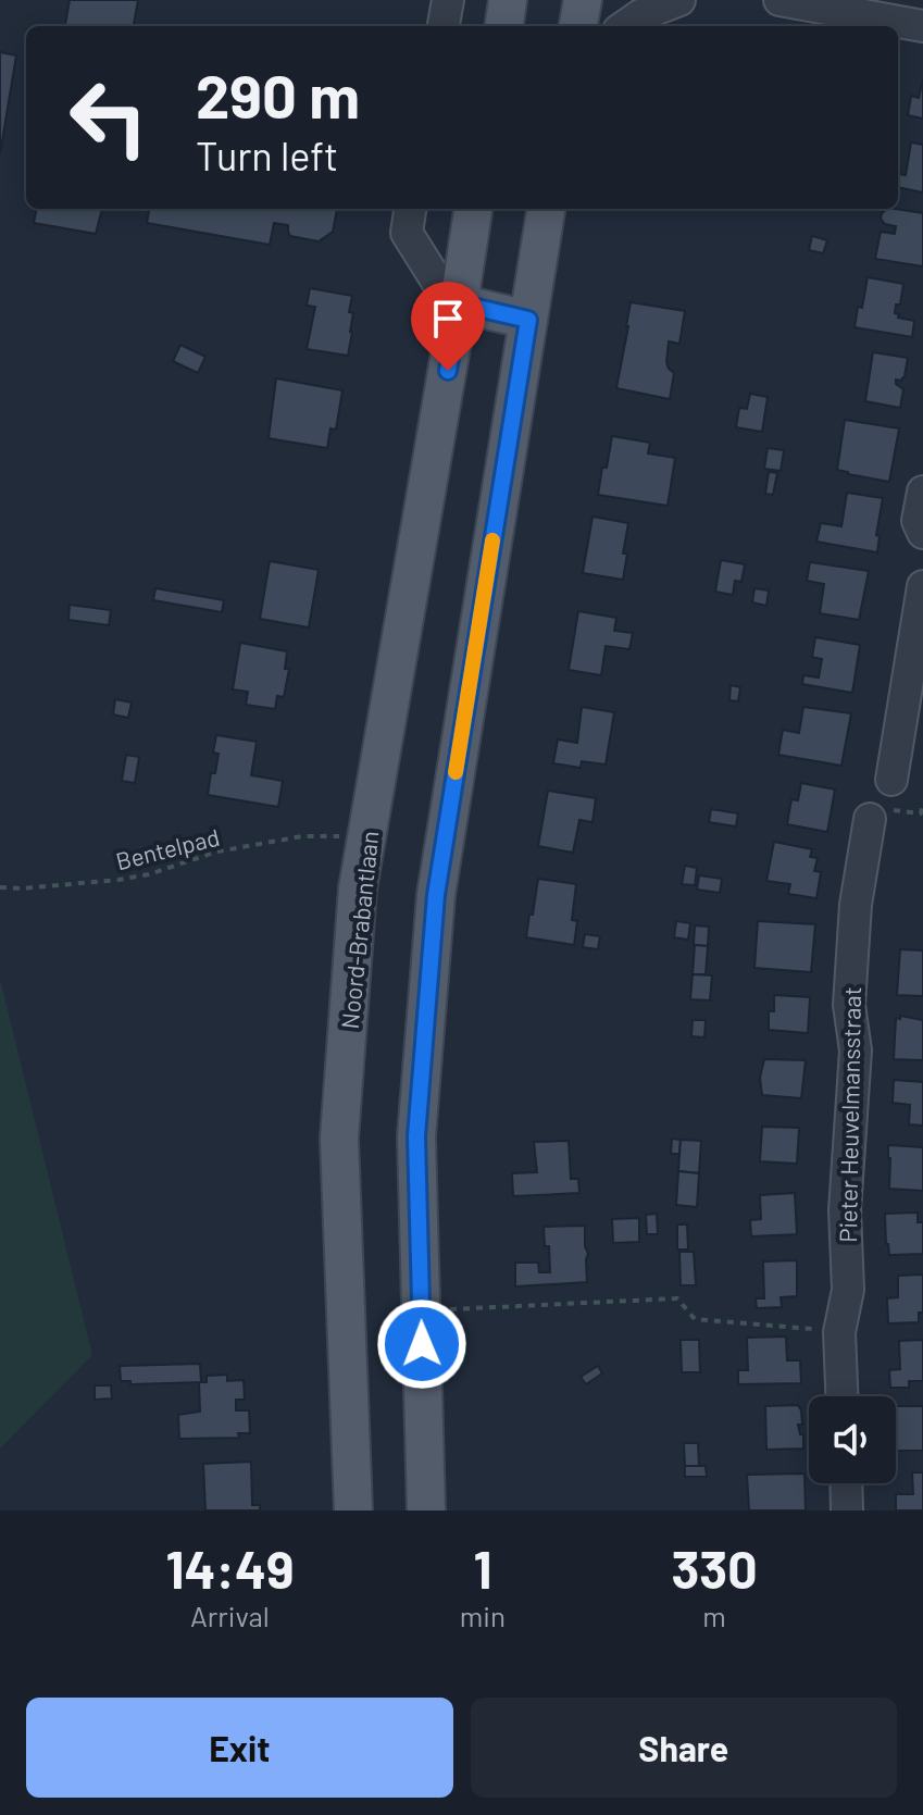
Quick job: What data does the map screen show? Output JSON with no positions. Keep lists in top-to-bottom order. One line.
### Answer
{"streets":{"main road":["Noord-Brabantlaan"],"street":["Pieter Heuvelmansstraat"],"path":["Bentelpad"]},"page":{"turn":["290 m","Turn left"],"eta":["14:49","Arrival","1","min","330","m"],"buttons":["Exit","Share"]}}
